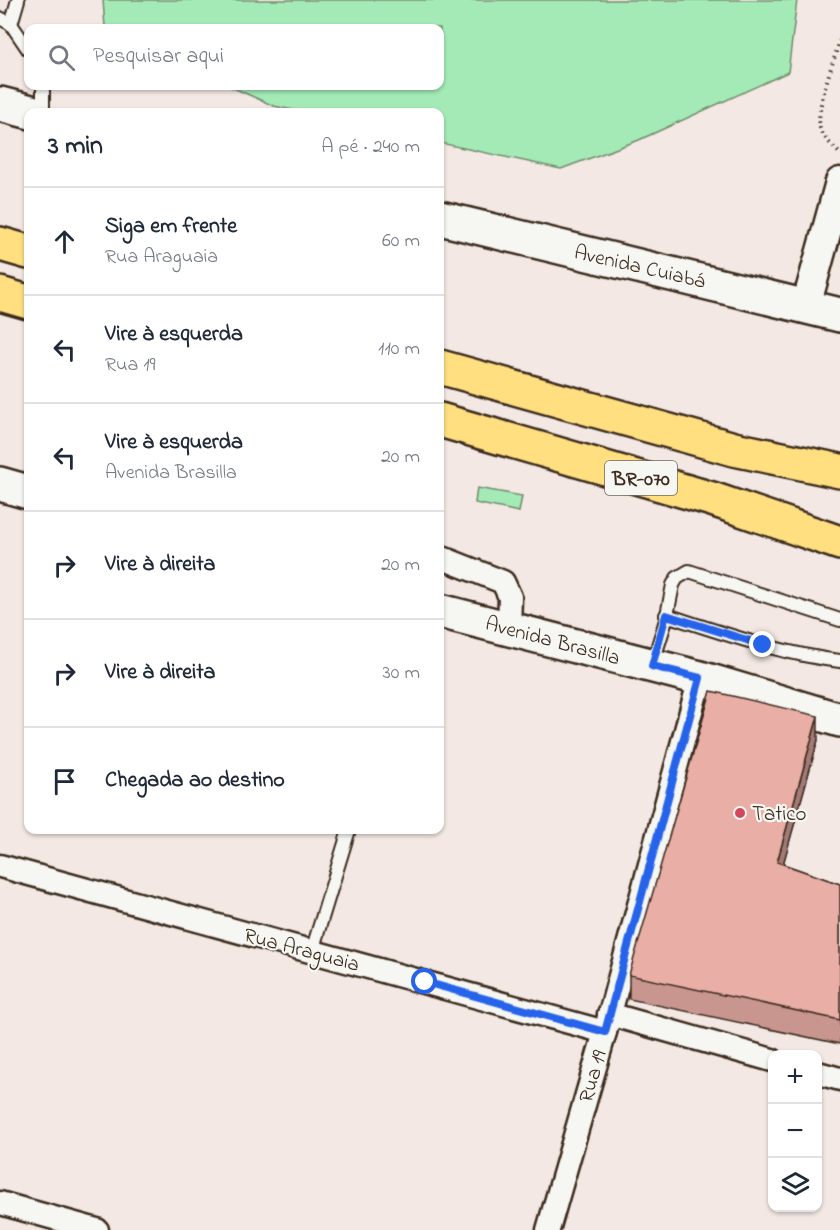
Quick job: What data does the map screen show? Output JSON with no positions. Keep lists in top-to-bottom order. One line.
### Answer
{"streets":{"highway":["BR-070"],"main road":["Avenida Cuiabá","Avenida Brasilla"],"street":["Rua Araguaia","Rua 19"]},"crossings":[["Avenida Brasilla","Rua 19"],["Rua Araguaia","Rua 19"]],"places":["Tatico"],"page":{"search":"Pesquisar aqui","heading":["3 min","A pé · 240 m"],"list":[["Siga em frente","Rua Araguaia","60 m"],["Vire à esquerda","Rua 19","110 m"],["Vire à esquerda","Avenida Brasilla","20 m"],["Vire à direita","20 m"],["Vire à direita","30 m"],"Chegada ao destino"],"map_buttons":["+","−"]}}
